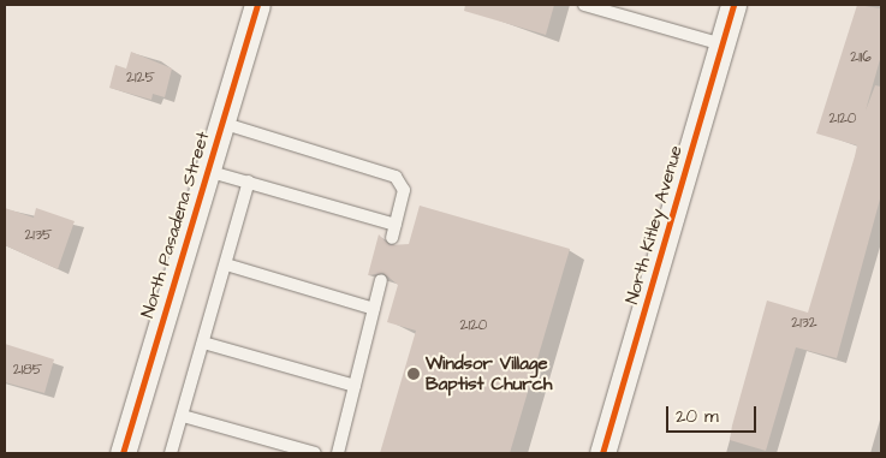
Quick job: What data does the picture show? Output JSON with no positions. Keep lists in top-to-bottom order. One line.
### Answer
{"streets":{"street":["North Pasadena Street","North Kitley Avenue"]},"places":["Windsor Village Baptist Church"],"house_numbers":["2116","2125","2120","2135","2132","2120","2185"],"scale_bar":"20 m"}
